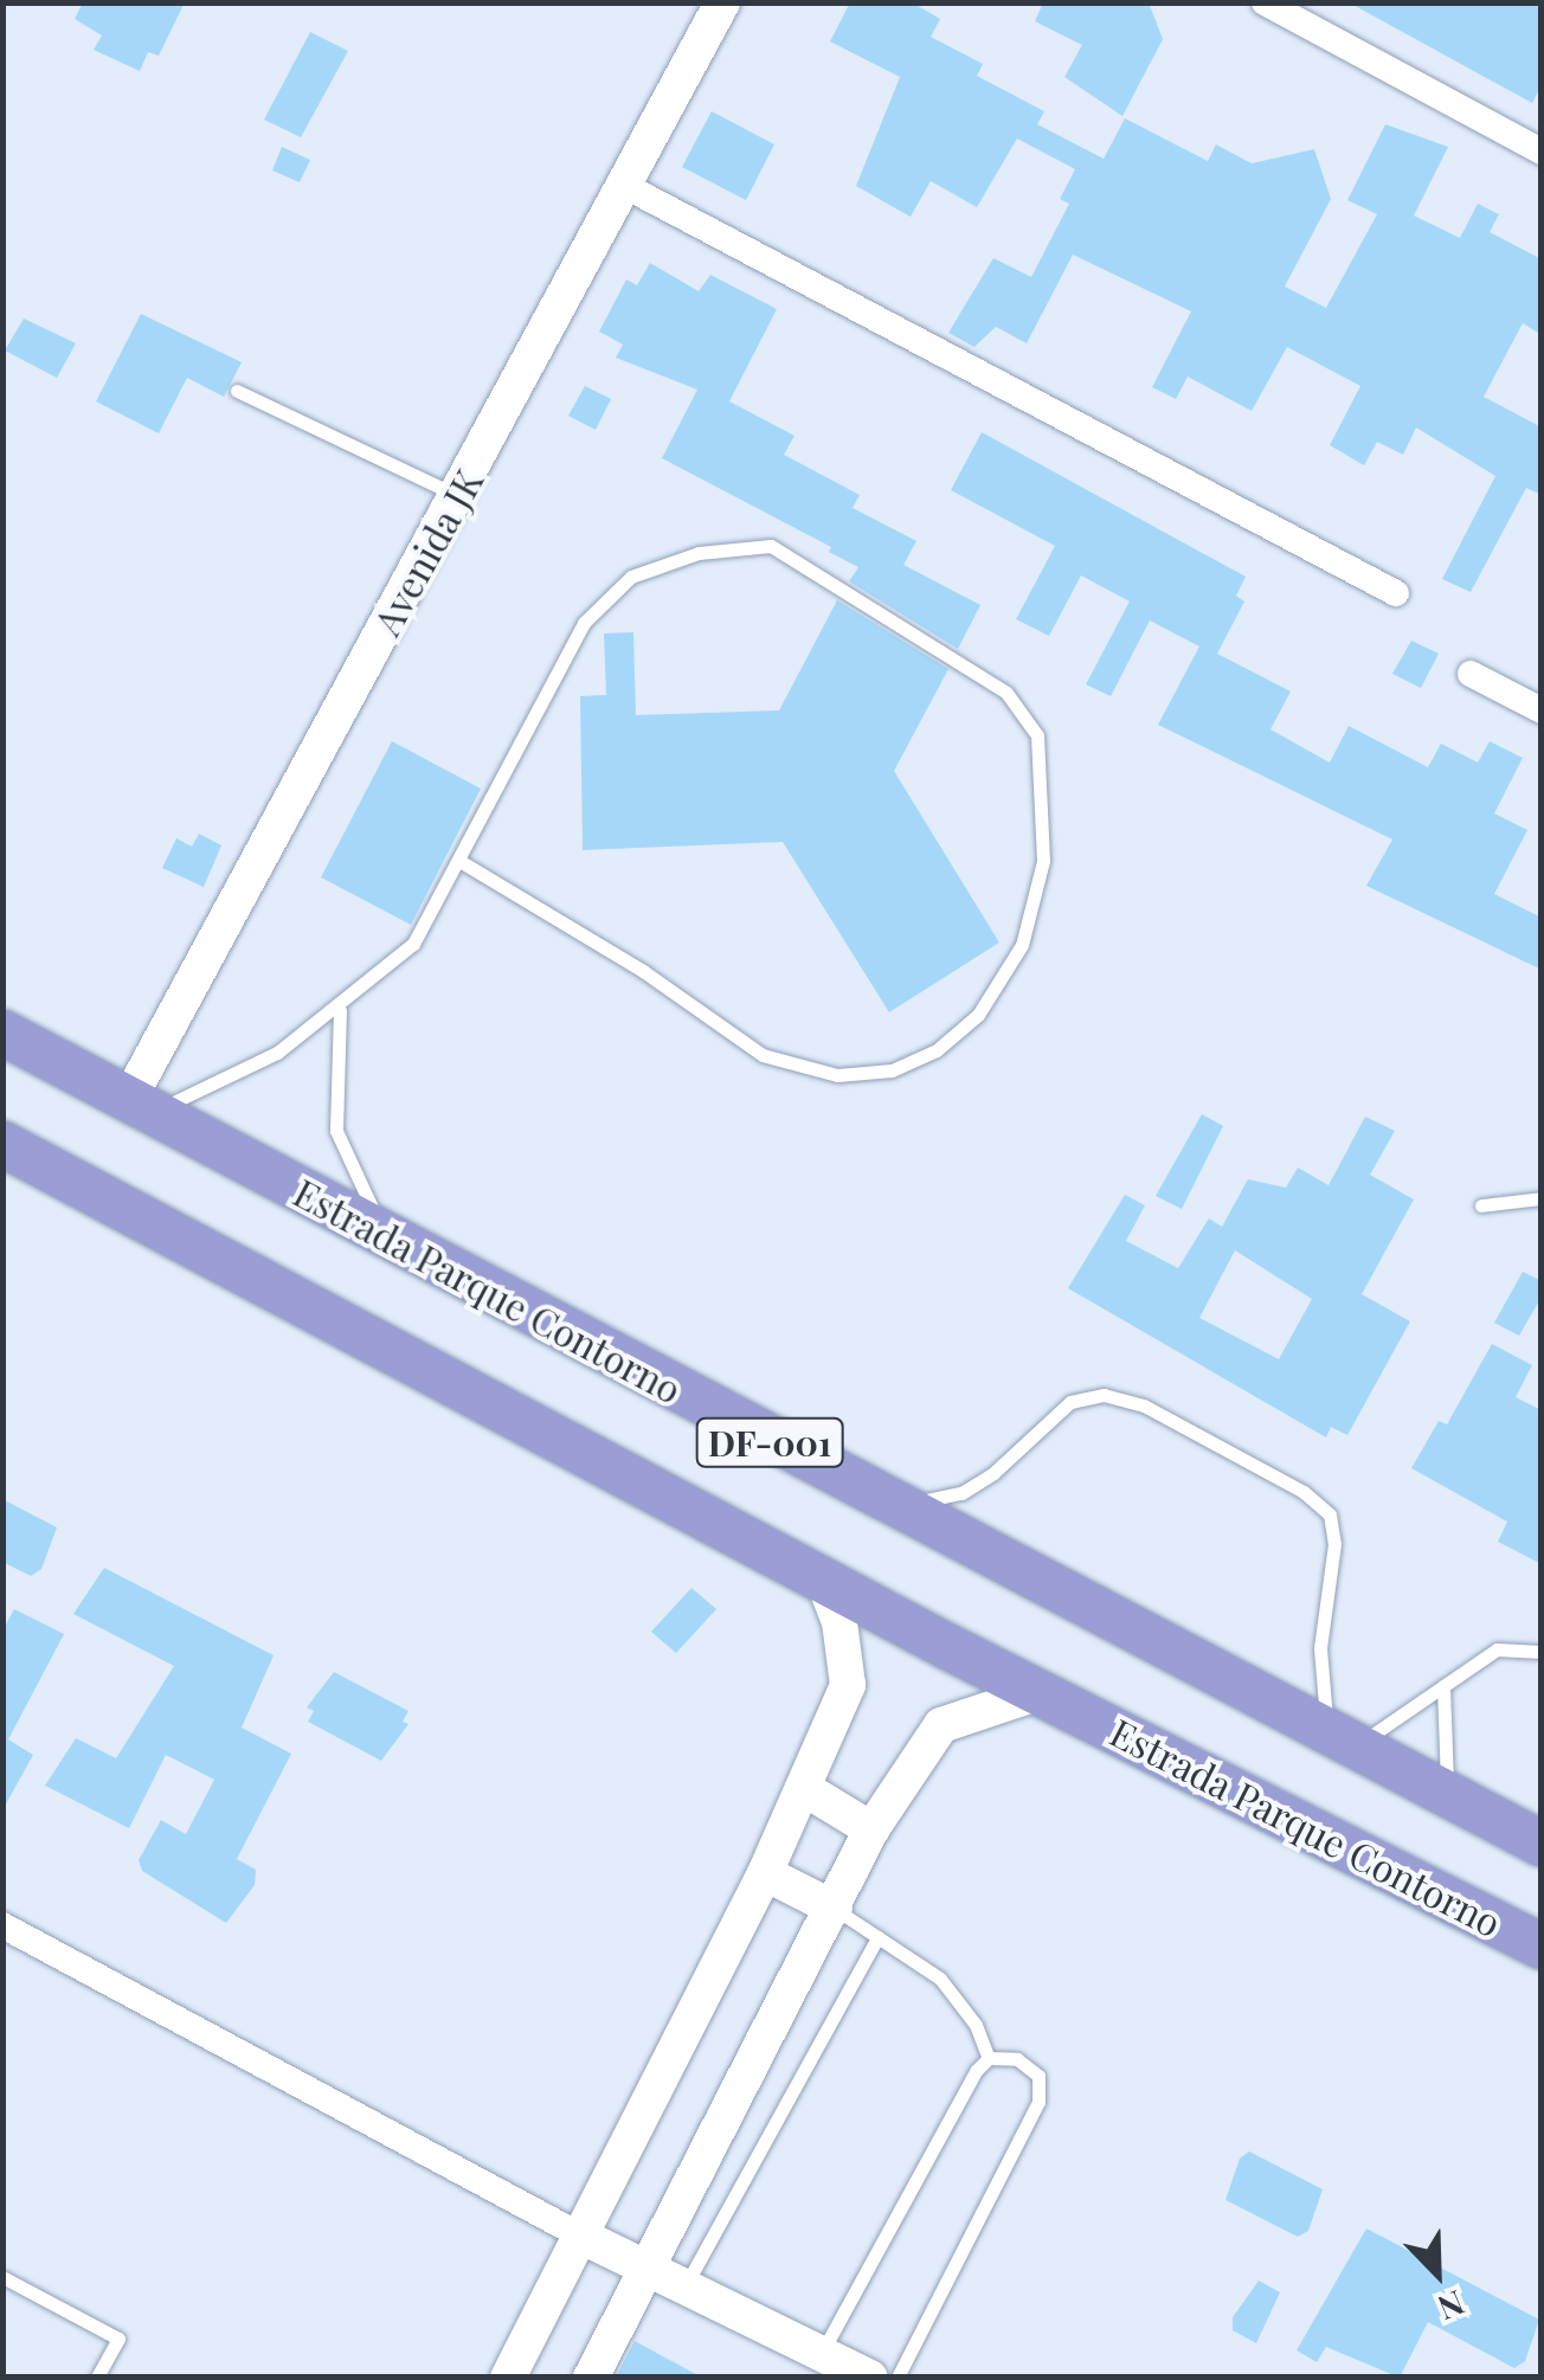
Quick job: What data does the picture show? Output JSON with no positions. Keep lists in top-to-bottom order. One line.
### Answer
{"streets":{"highway":["Estrada Parque Contorno","DF-001"],"street":["Avenida JK"]},"crossings":[["Avenida JK","Estrada Parque Contorno"]],"north":"bottom right"}
